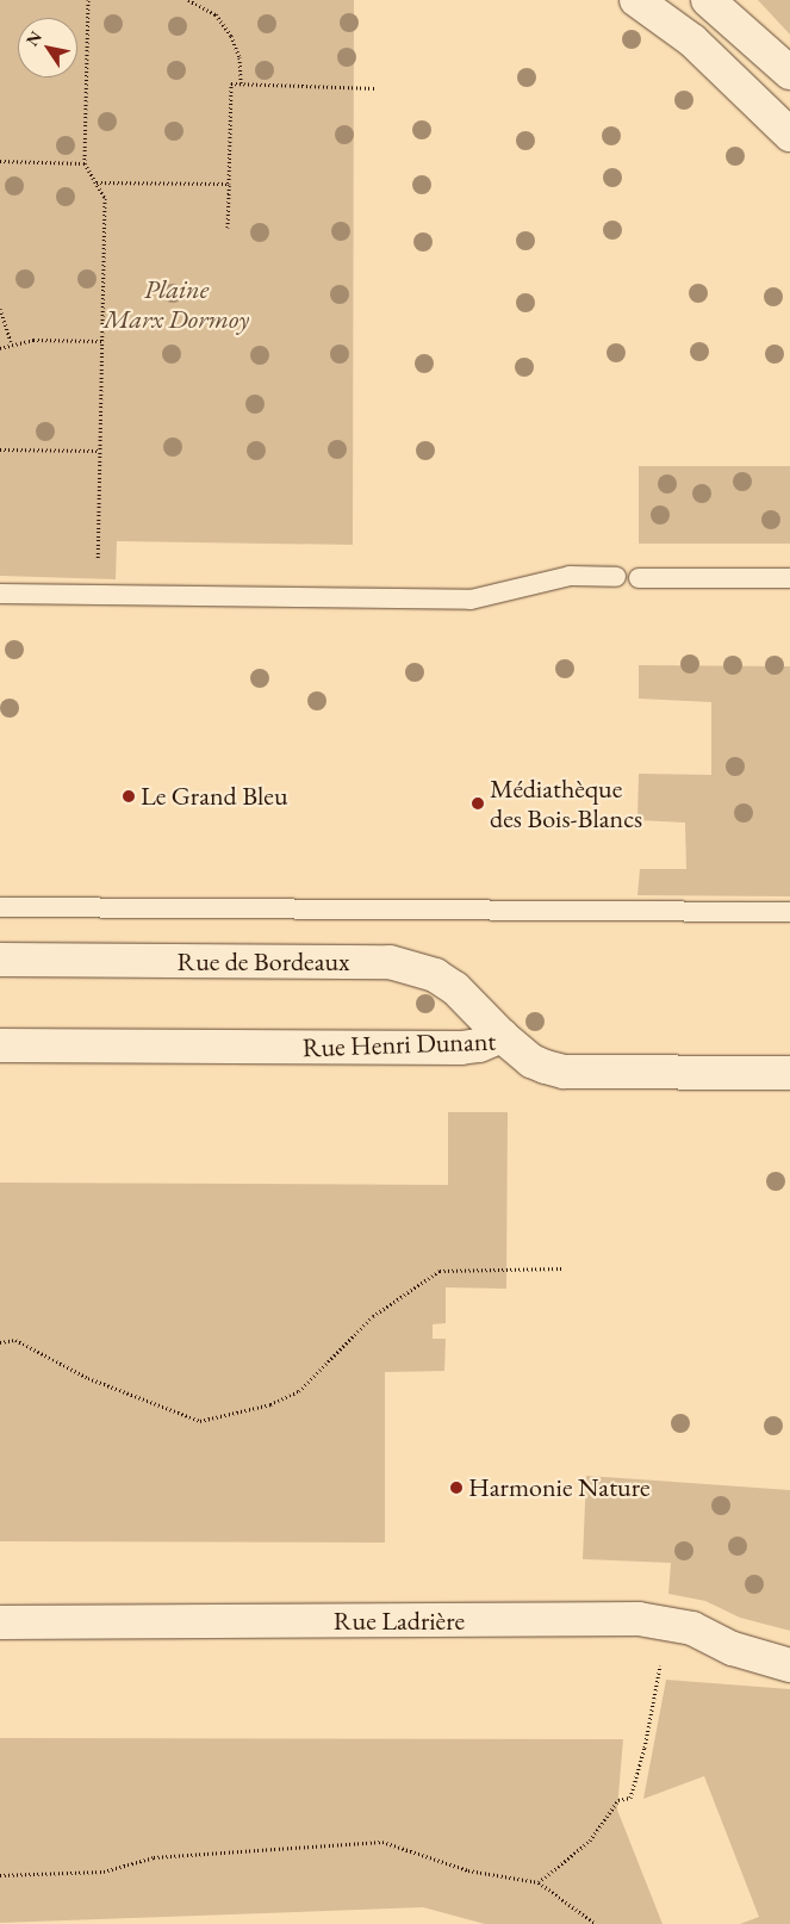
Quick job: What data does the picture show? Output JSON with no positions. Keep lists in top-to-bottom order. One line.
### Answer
{"streets":{"street":["Rue de Bordeaux","Rue Henri Dunant","Rue Ladrière"]},"crossings":[["Rue de Bordeaux","Rue Henri Dunant"]],"parks":["Plaine Marx Dormoy"],"places":["Le Grand Bleu","Médiathèque des Bois-Blancs","Harmonie Nature"],"north":"top left"}
